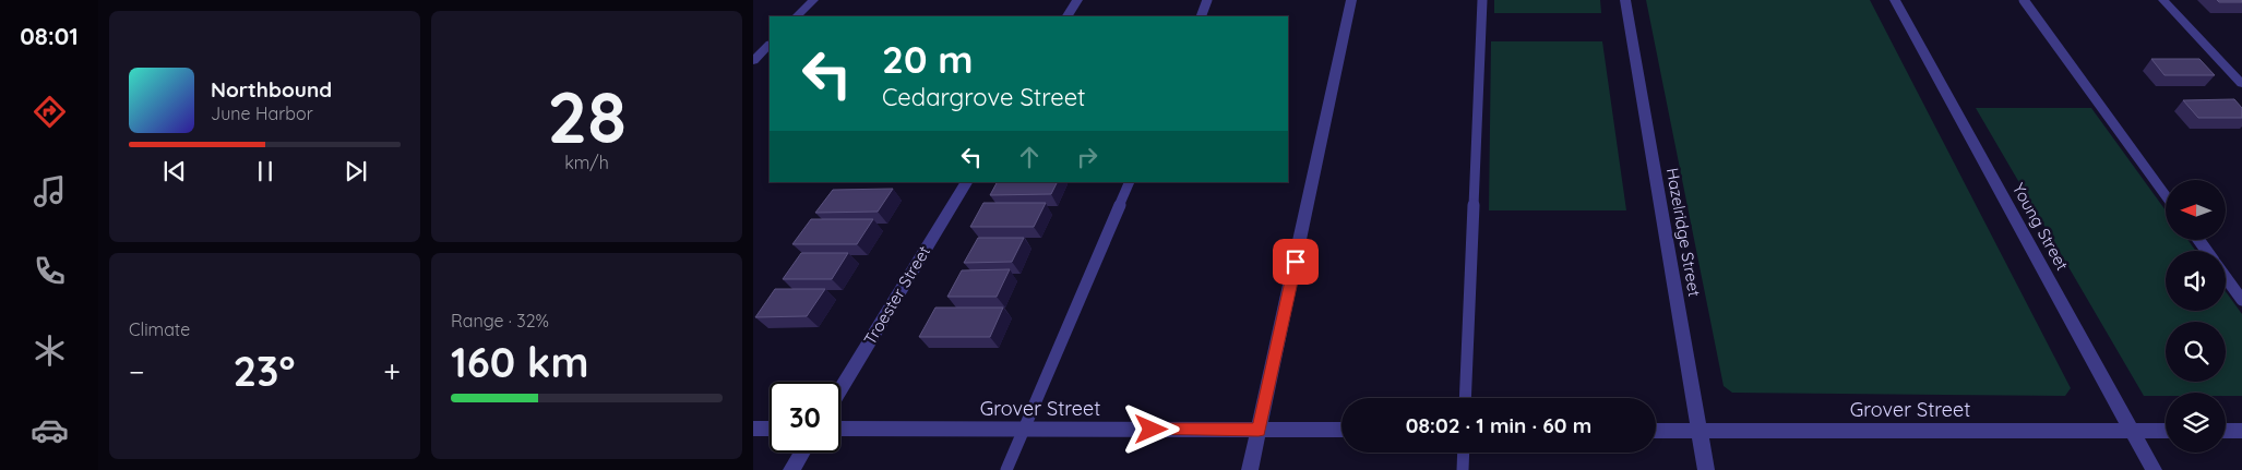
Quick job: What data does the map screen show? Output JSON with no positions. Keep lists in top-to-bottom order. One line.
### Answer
{"streets":{"street":["Young Street","Hazelridge Street","Troester Street","Grover Street"]},"crossings":[["Young Street","Grover Street"],["Hazelridge Street","Grover Street"]],"north":"left","page":{"tabs":"08:01","tile":[["28","km/h"],"Climate",["Range · 32%","160 km"]],"turn":["20 m","Cedargrove Street"],"song":["Northbound","June Harbor"],"heat":["−","23°","+"],"limit":"30","trip":"08:02 · 1 min · 60 m"}}
